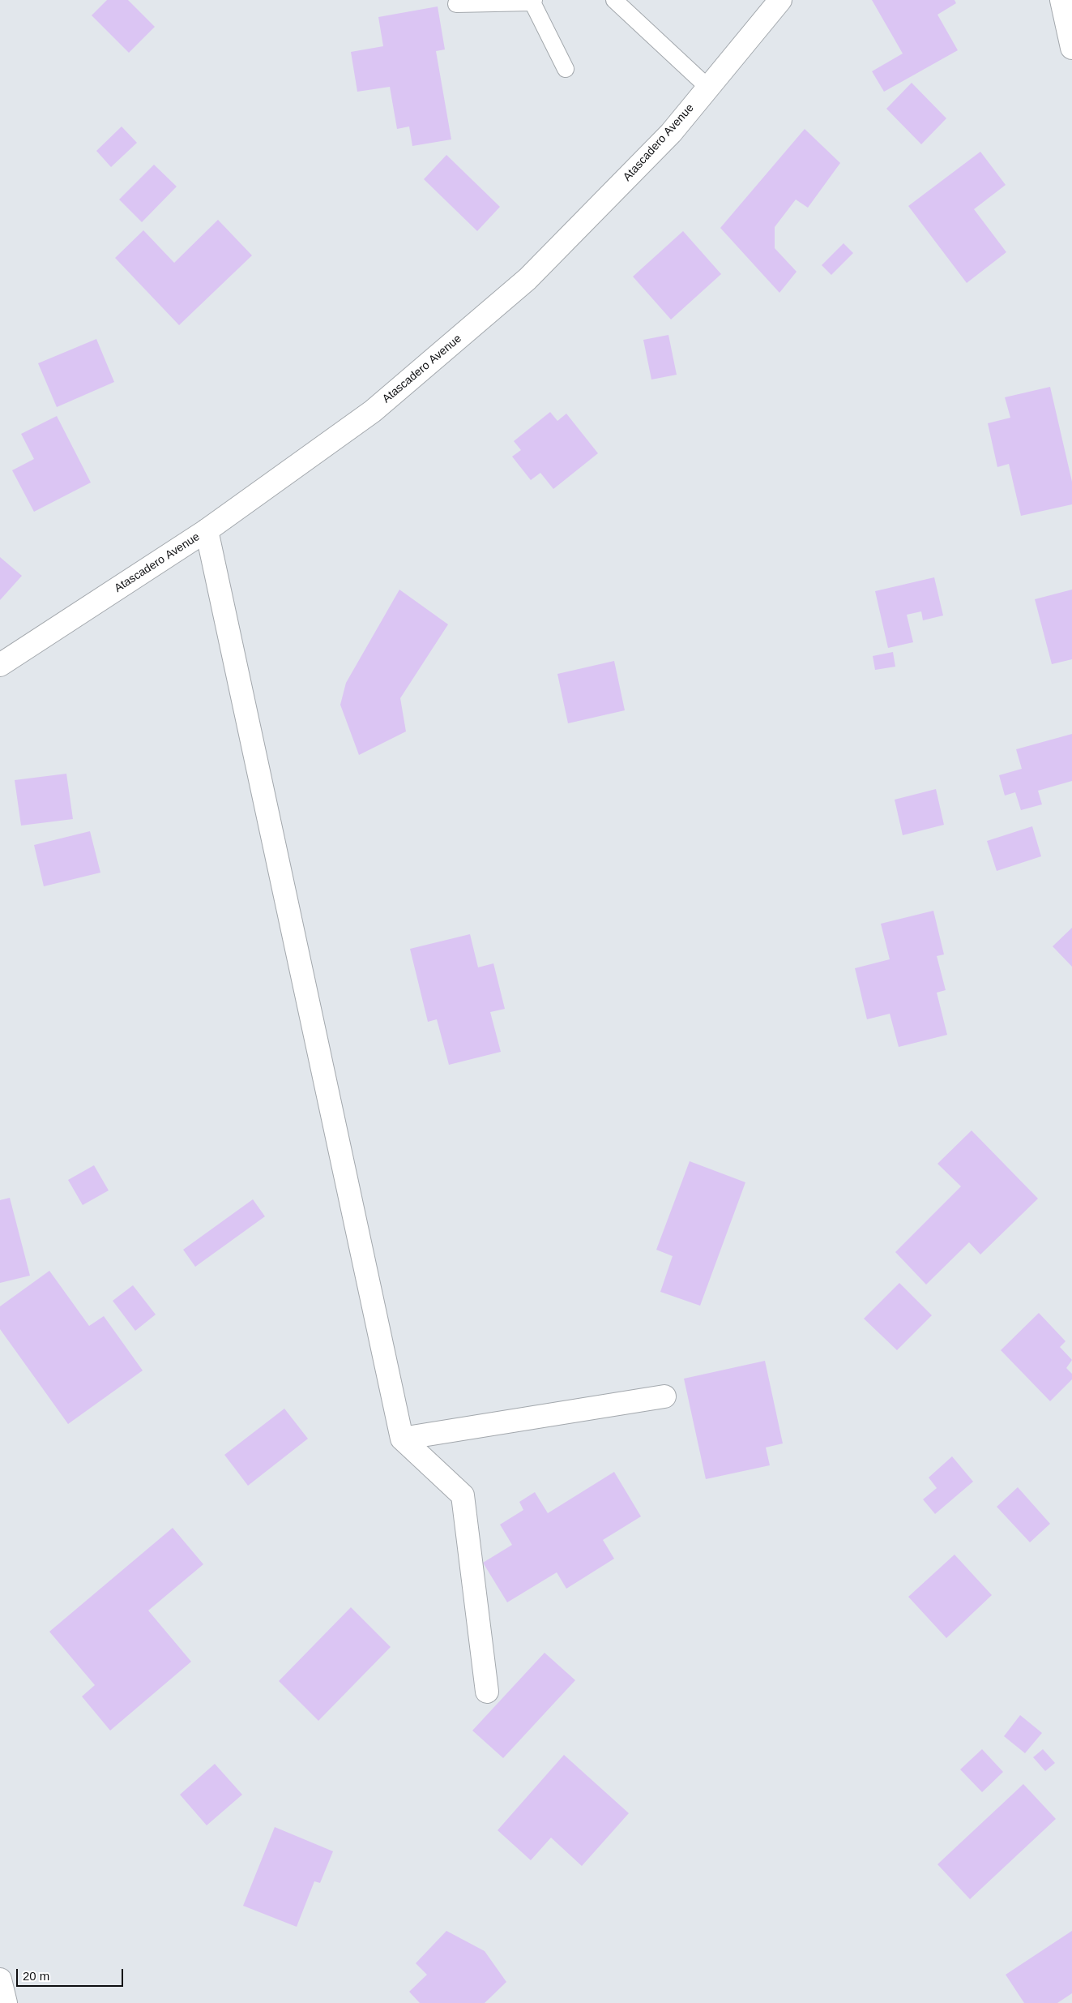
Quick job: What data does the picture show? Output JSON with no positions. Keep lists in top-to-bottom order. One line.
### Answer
{"streets":{"street":["Atascadero Avenue"]},"scale_bar":"20 m"}
